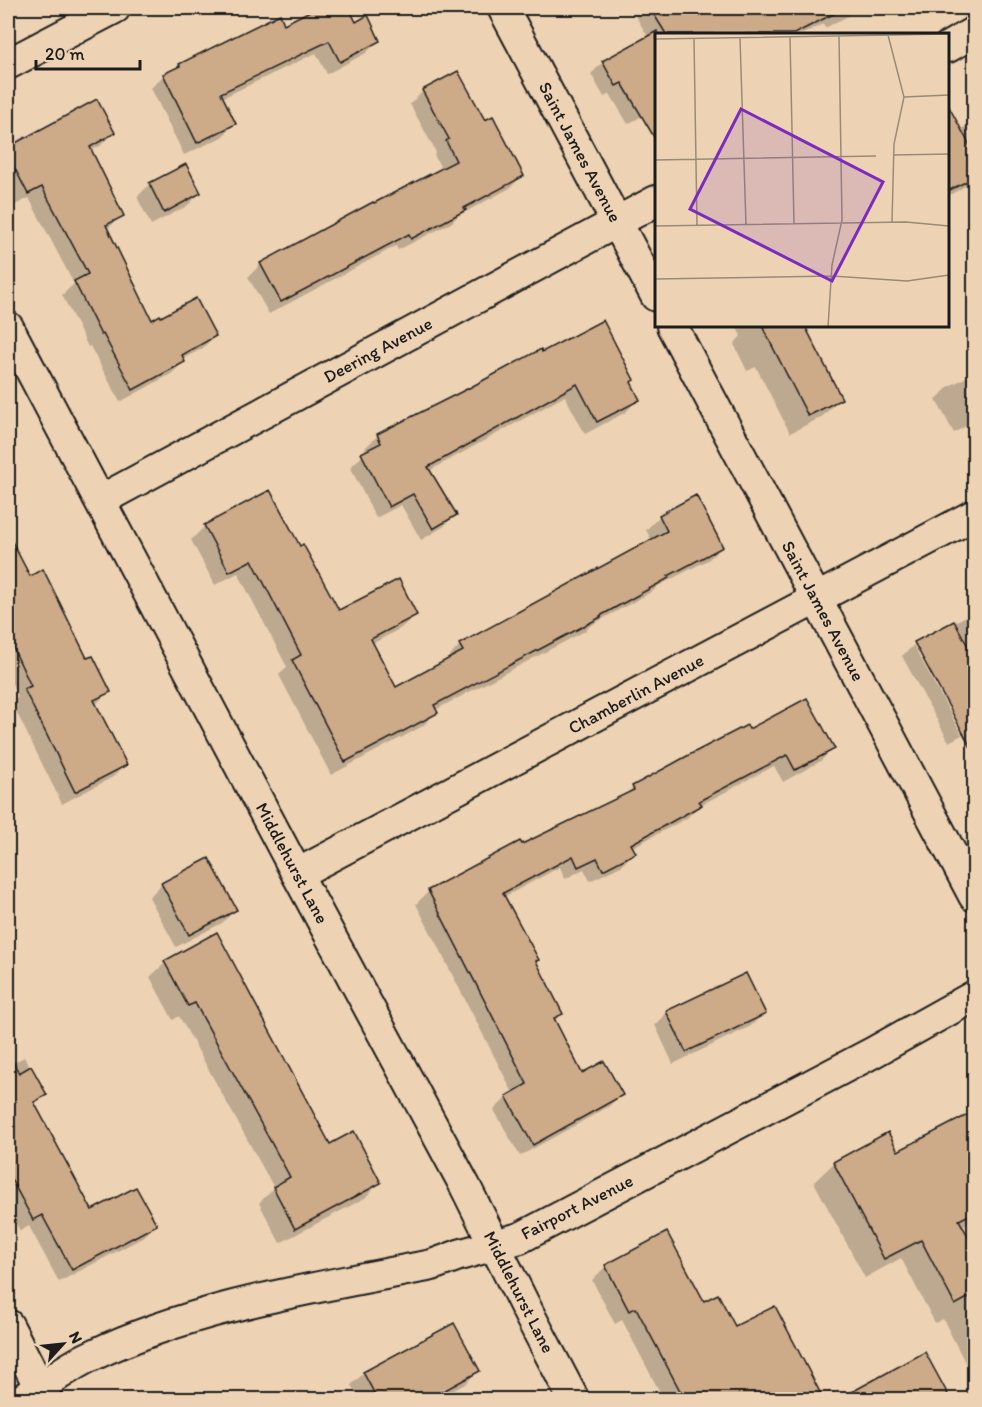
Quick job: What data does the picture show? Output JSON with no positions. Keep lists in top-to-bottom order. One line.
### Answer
{"streets":{"street":["Saint James Avenue","Deering Avenue","Chamberlin Avenue","Middlehurst Lane","Fairport Avenue"]},"crossings":[["Saint James Avenue","Deering Avenue"],["Saint James Avenue","Chamberlin Avenue"],["Deering Avenue","Middlehurst Lane"],["Chamberlin Avenue","Middlehurst Lane"],["Middlehurst Lane","Fairport Avenue"]],"scale_bar":"20 m","north":"top right"}
